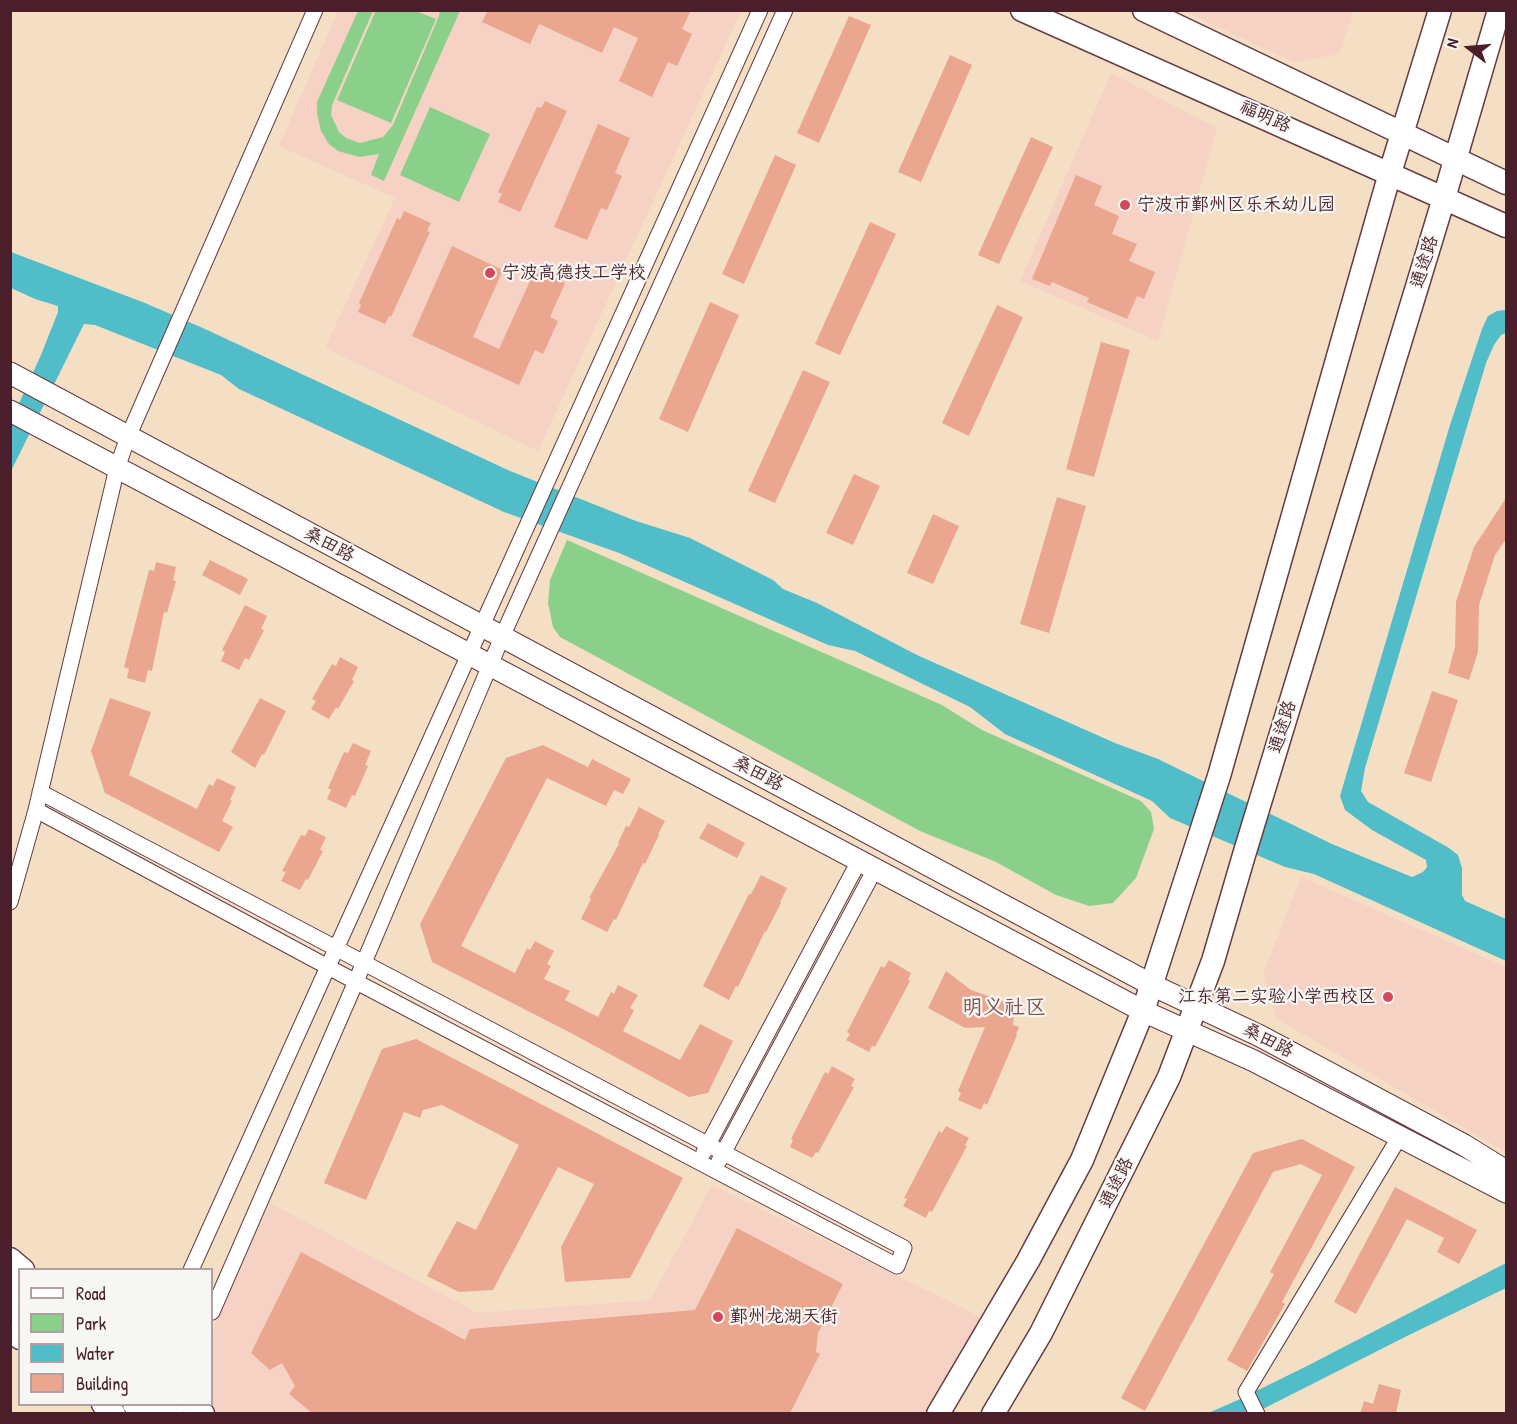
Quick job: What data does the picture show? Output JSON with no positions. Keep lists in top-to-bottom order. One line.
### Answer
{"streets":{"main road":["福明路","通途路","桑田路"]},"crossings":[["福明路","通途路"],["通途路","桑田路"]],"districts":["明义社区"],"places":["宁波市鄞州区乐禾幼儿园","宁波高德技工学校","江东第二实验小学西校区","鄞州龙湖天街"],"legend":["Road","Park","Water","Building"],"north":"left"}
